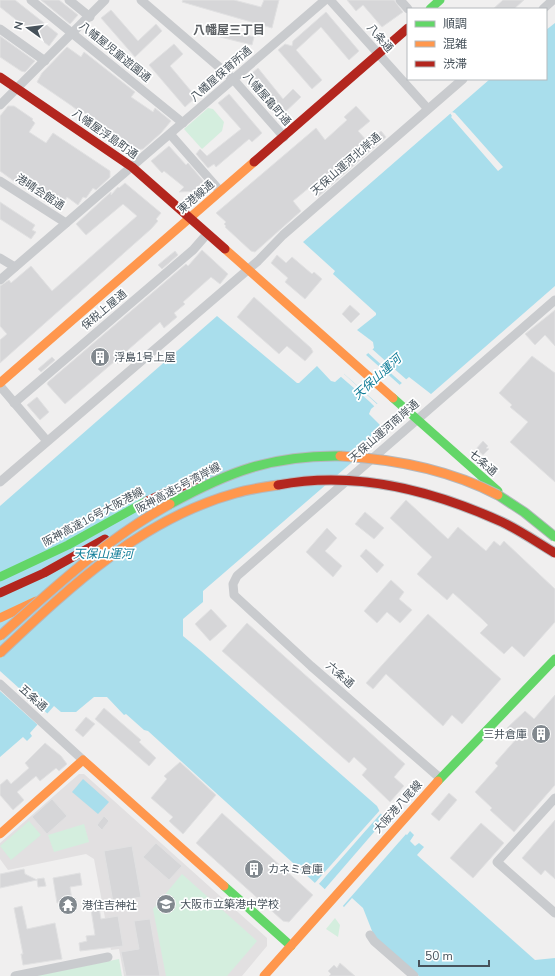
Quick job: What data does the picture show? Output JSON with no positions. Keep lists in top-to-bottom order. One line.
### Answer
{"streets":{"main road":["八幡屋浮島町通","東港線通","七条通","阪神高速5号湾岸線","阪神高速16号大阪港線","大阪港八尾線"],"street":["八条通","八幡屋児童遊園通","八幡屋保育所通","八幡屋亀町通","天保山運河北岸通","港晴会館通","保税上屋通","天保山運河南岸通","六条通","五条通"]},"crossings":[["八条通","天保山運河北岸通"],["八条通","東港線通"],["八幡屋児童遊園通","八幡屋保育所通"],["八幡屋保育所通","八幡屋亀町通"],["八幡屋保育所通","八幡屋浮島町通"],["八幡屋保育所通","港晴会館通"],["八幡屋亀町通","東港線通"],["八幡屋浮島町通","天保山運河北岸通"],["八幡屋浮島町通","東港線通"],["八幡屋浮島町通","保税上屋通"],["八幡屋浮島町通","七条通"],["天保山運河北岸通","七条通"],["天保山運河南岸通","七条通"],["天保山運河南岸通","六条通"],["六条通","大阪港八尾線"]],"districts":["八幡屋三丁目"],"water":["天保山運河"],"places":{"building":["浮島1号上屋","三井倉庫","カネミ倉庫"],"school or university":["大阪市立築港中学校"],"temple":["港住吉神社"]},"legend":["順調","混雑","渋滞"],"scale_bar":"50 m","north":"left"}
